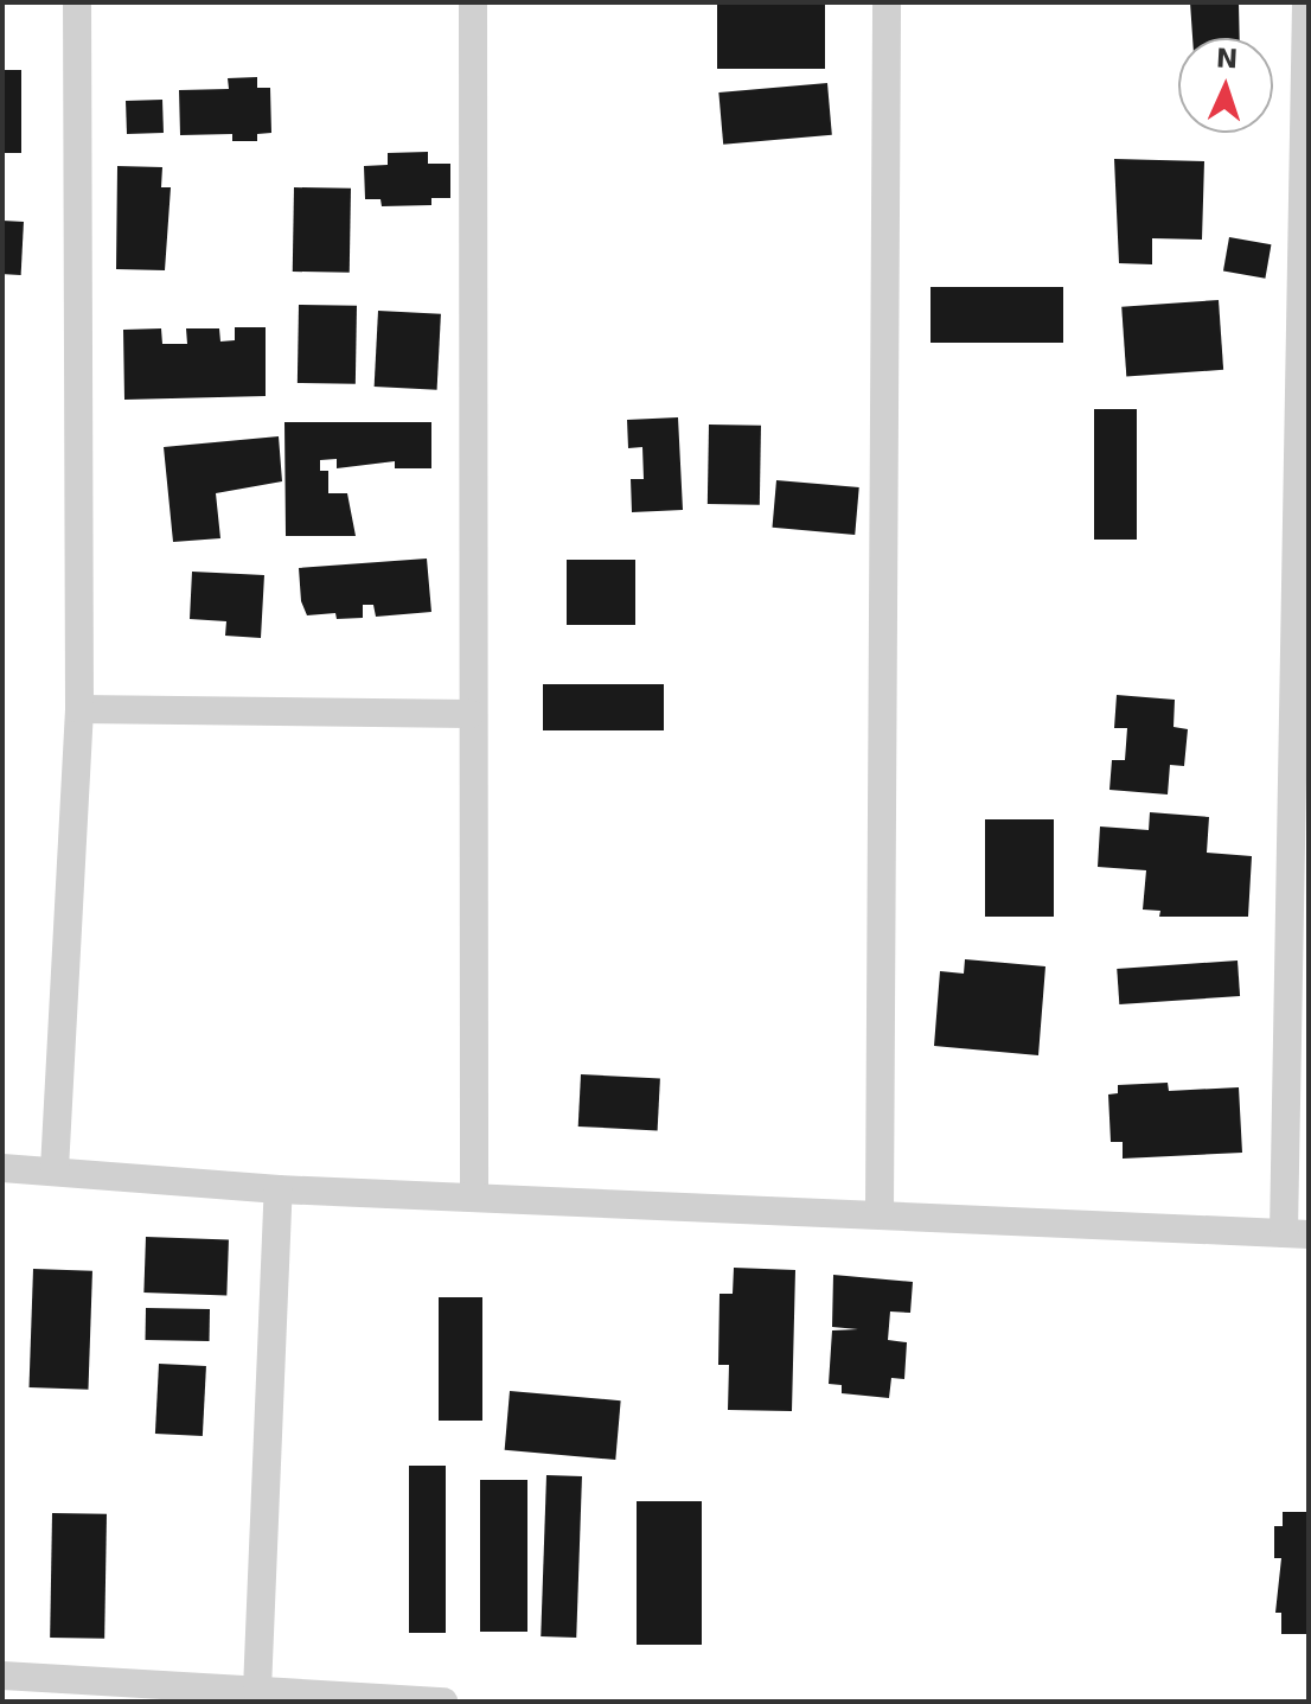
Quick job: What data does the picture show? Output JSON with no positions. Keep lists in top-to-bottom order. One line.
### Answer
{"north":"top"}
